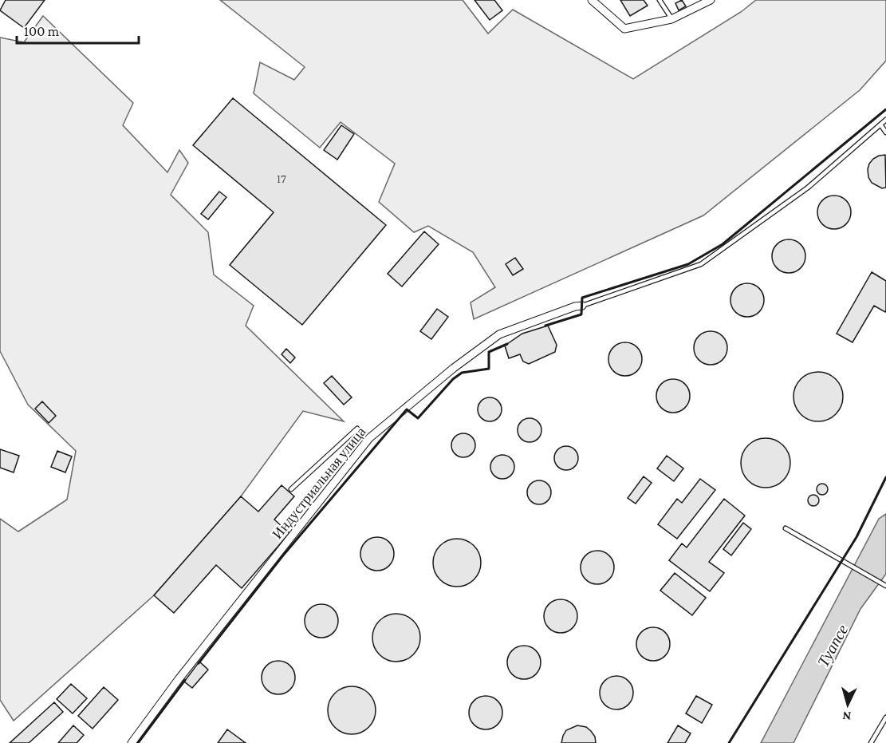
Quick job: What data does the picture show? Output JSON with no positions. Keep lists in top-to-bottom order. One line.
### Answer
{"streets":{"street":["Индустриальная улица"]},"water":["Туапсе"],"house_numbers":["17"],"scale_bar":"100 m","north":"bottom"}
